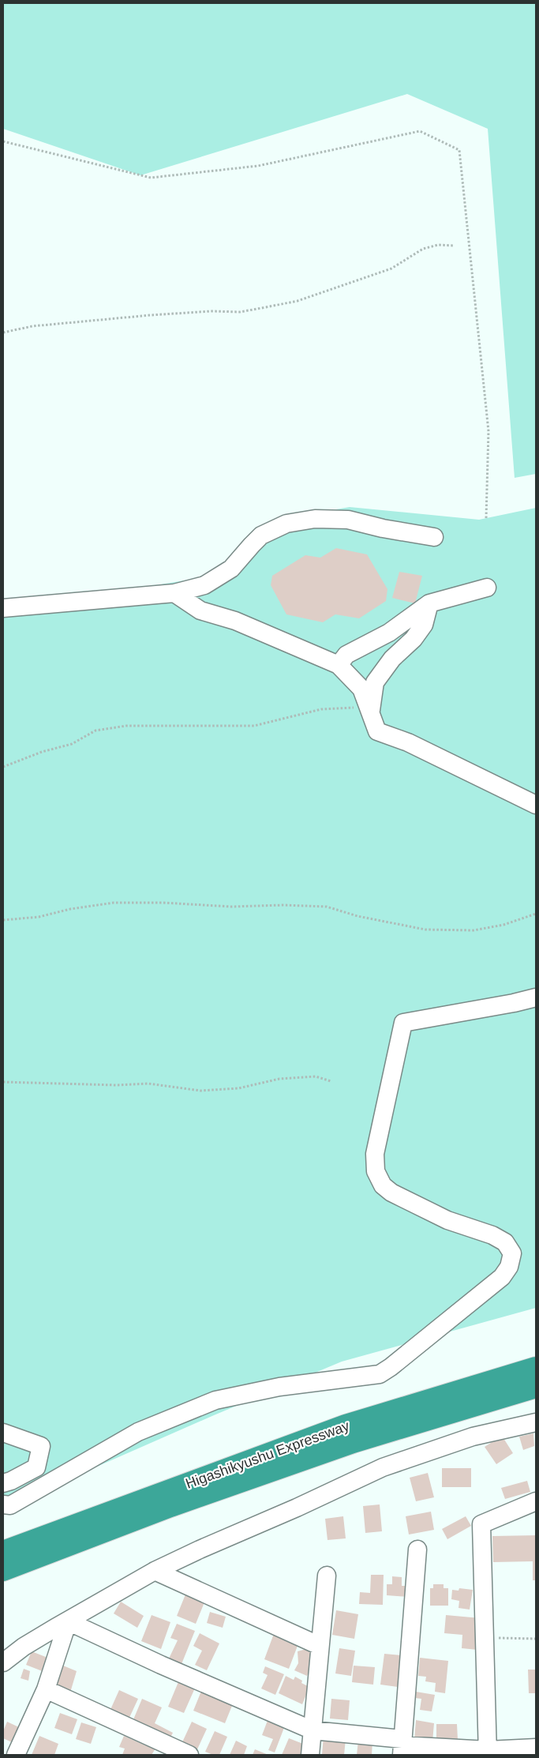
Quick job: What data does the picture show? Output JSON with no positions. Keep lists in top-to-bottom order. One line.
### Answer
{"streets":{"highway":["Higashikyushu Expressway"]}}
